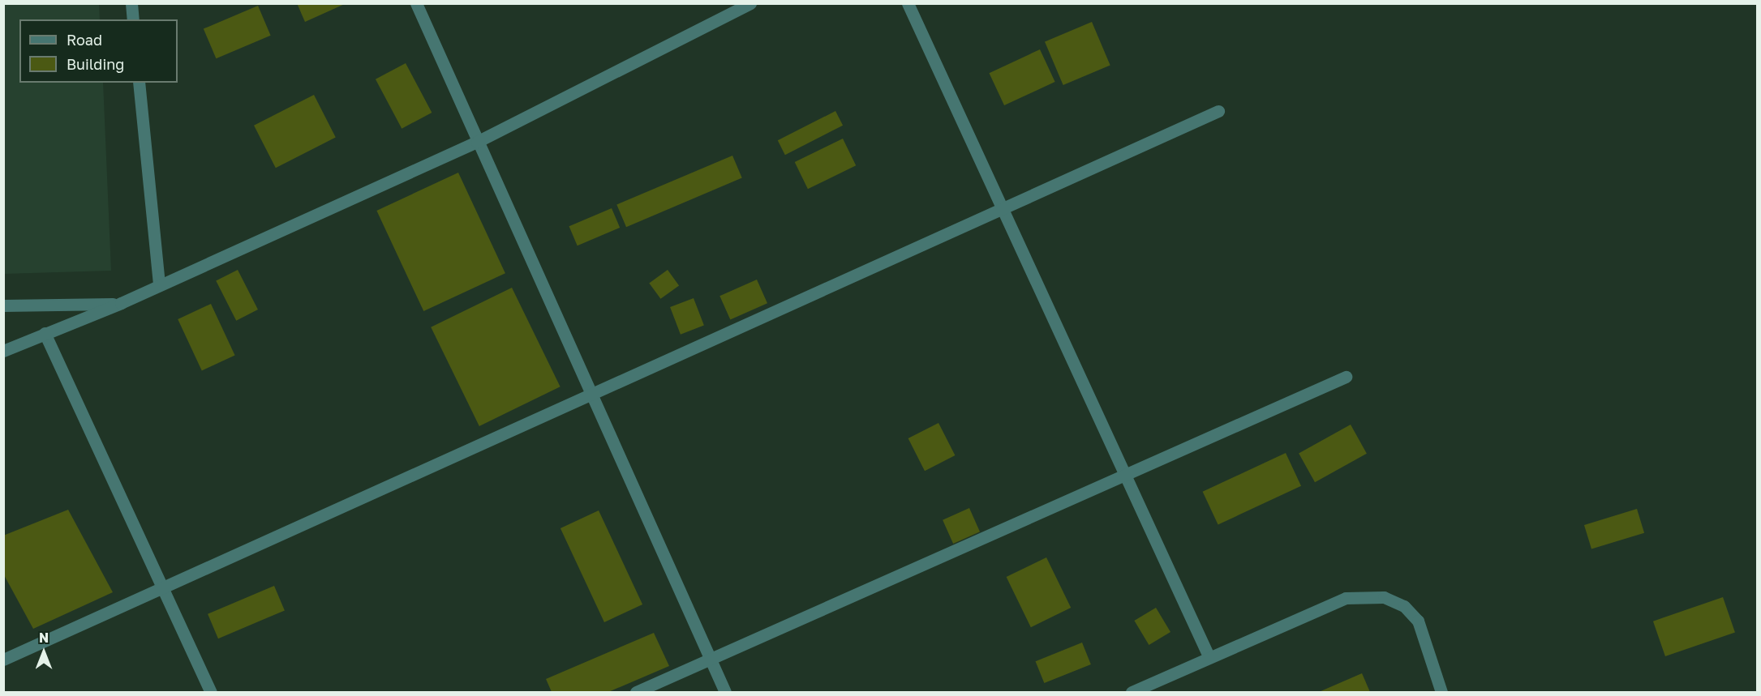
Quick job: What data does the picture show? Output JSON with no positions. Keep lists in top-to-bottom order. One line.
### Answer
{"legend":["Road","Building"],"north":"top"}
